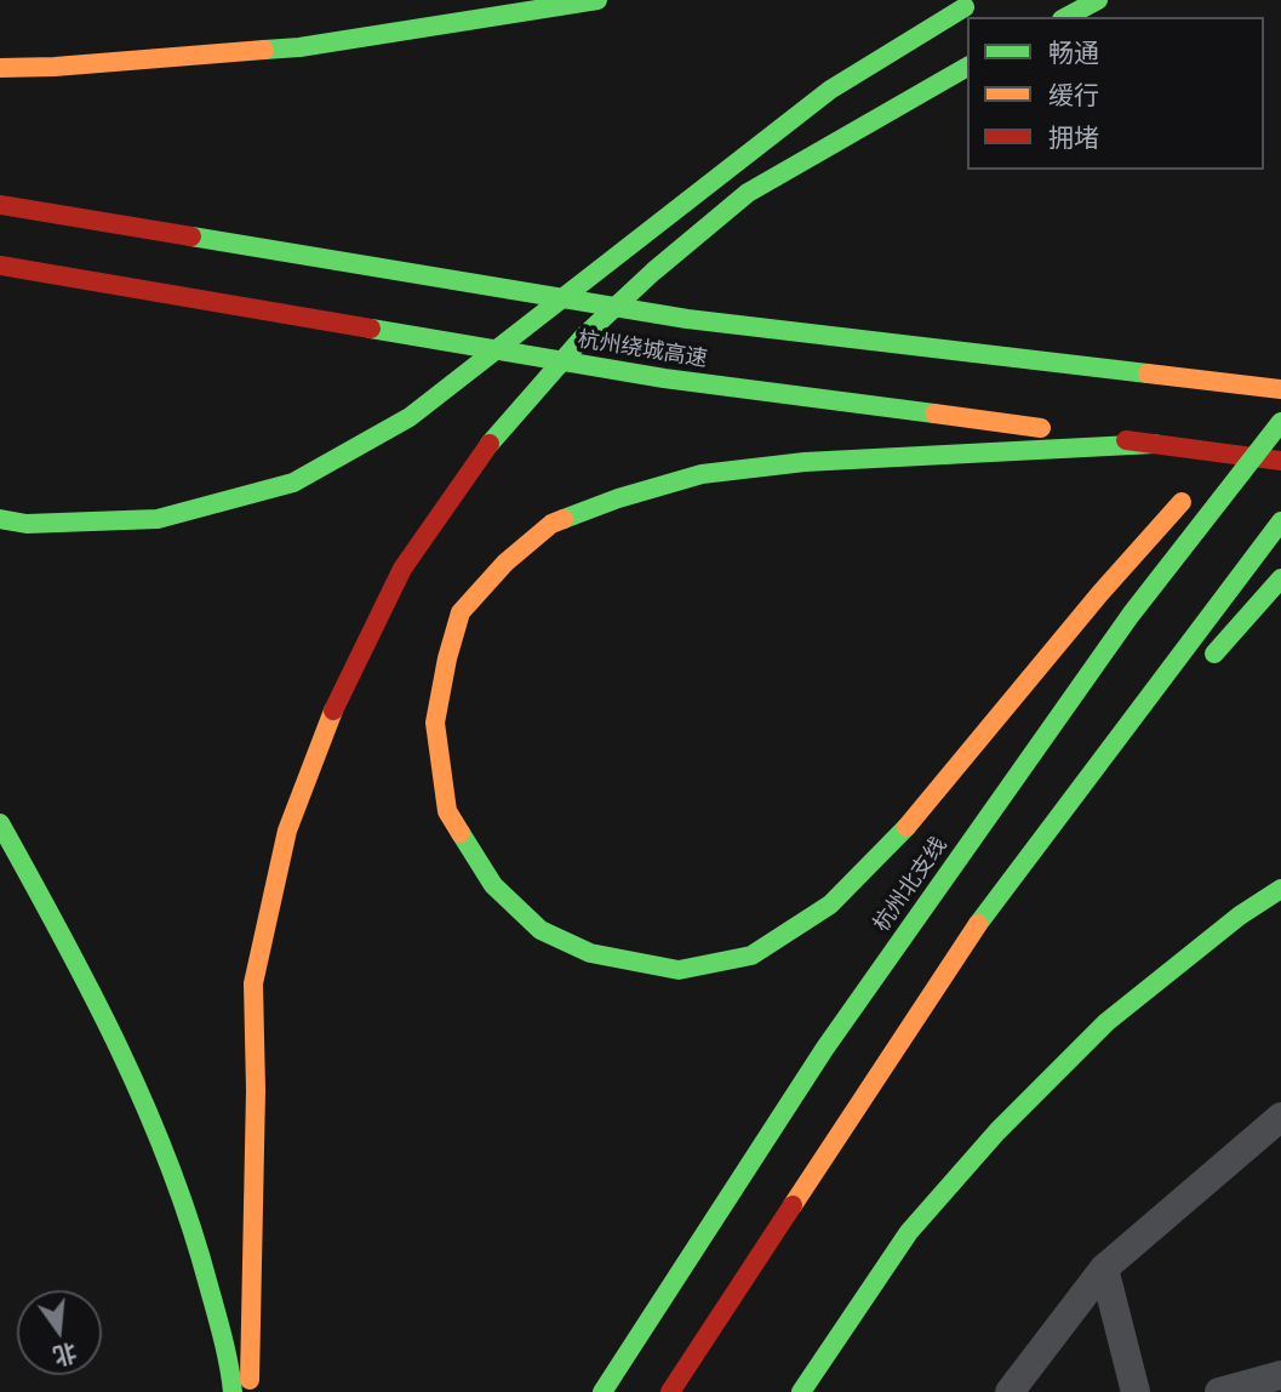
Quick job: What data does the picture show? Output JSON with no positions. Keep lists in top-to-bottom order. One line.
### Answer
{"streets":{"highway":["杭州绕城高速","杭州北支线"]},"legend":["畅通","缓行","拥堵"],"north":"bottom"}
